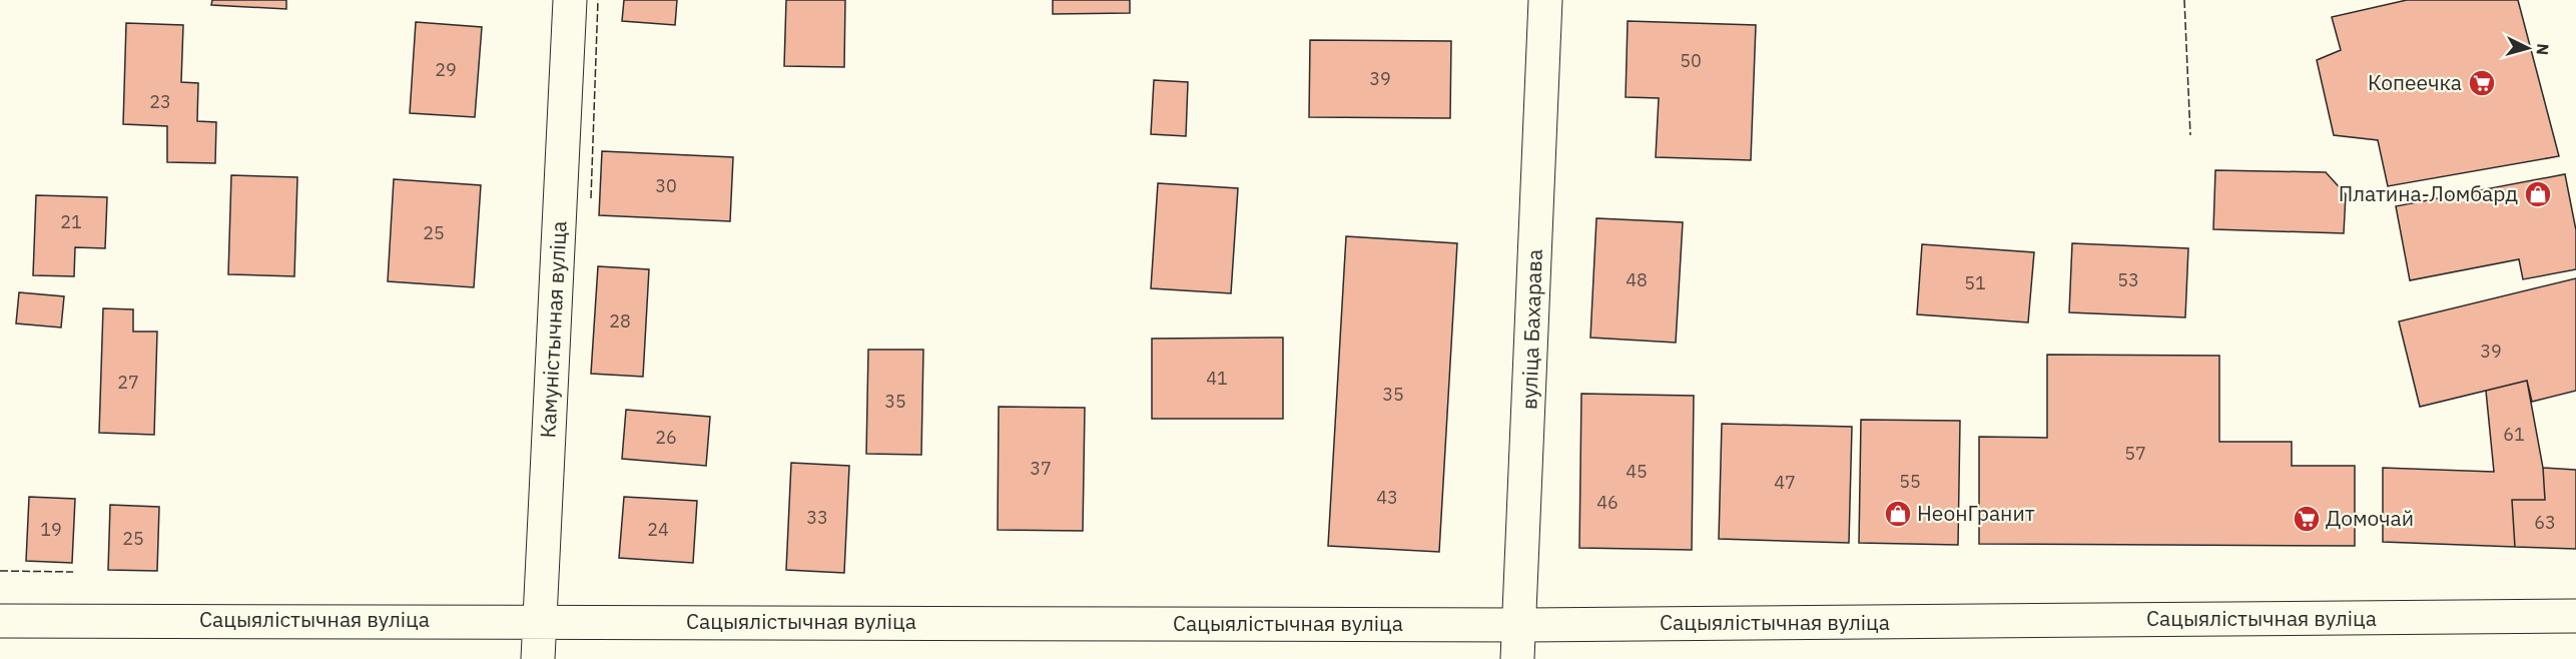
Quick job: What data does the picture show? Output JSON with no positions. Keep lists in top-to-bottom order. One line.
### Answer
{"streets":{"street":["Камуністычная вуліца","вуліца Бахарава","Сацыялістычная вуліца"]},"crossings":[["Камуністычная вуліца","Сацыялістычная вуліца"],["вуліца Бахарава","Сацыялістычная вуліца"]],"places":{"supermarket":["Копеечка","Домочай"],"shop":["Платина-Ломбард","НеонГранит"]},"house_numbers":["50","29","39","23","30","21","25","48","53","51","28","39","41","27","35","35","61","26","57","37","45","55","47","43","46","33","63","19","24","25"],"north":"right"}
